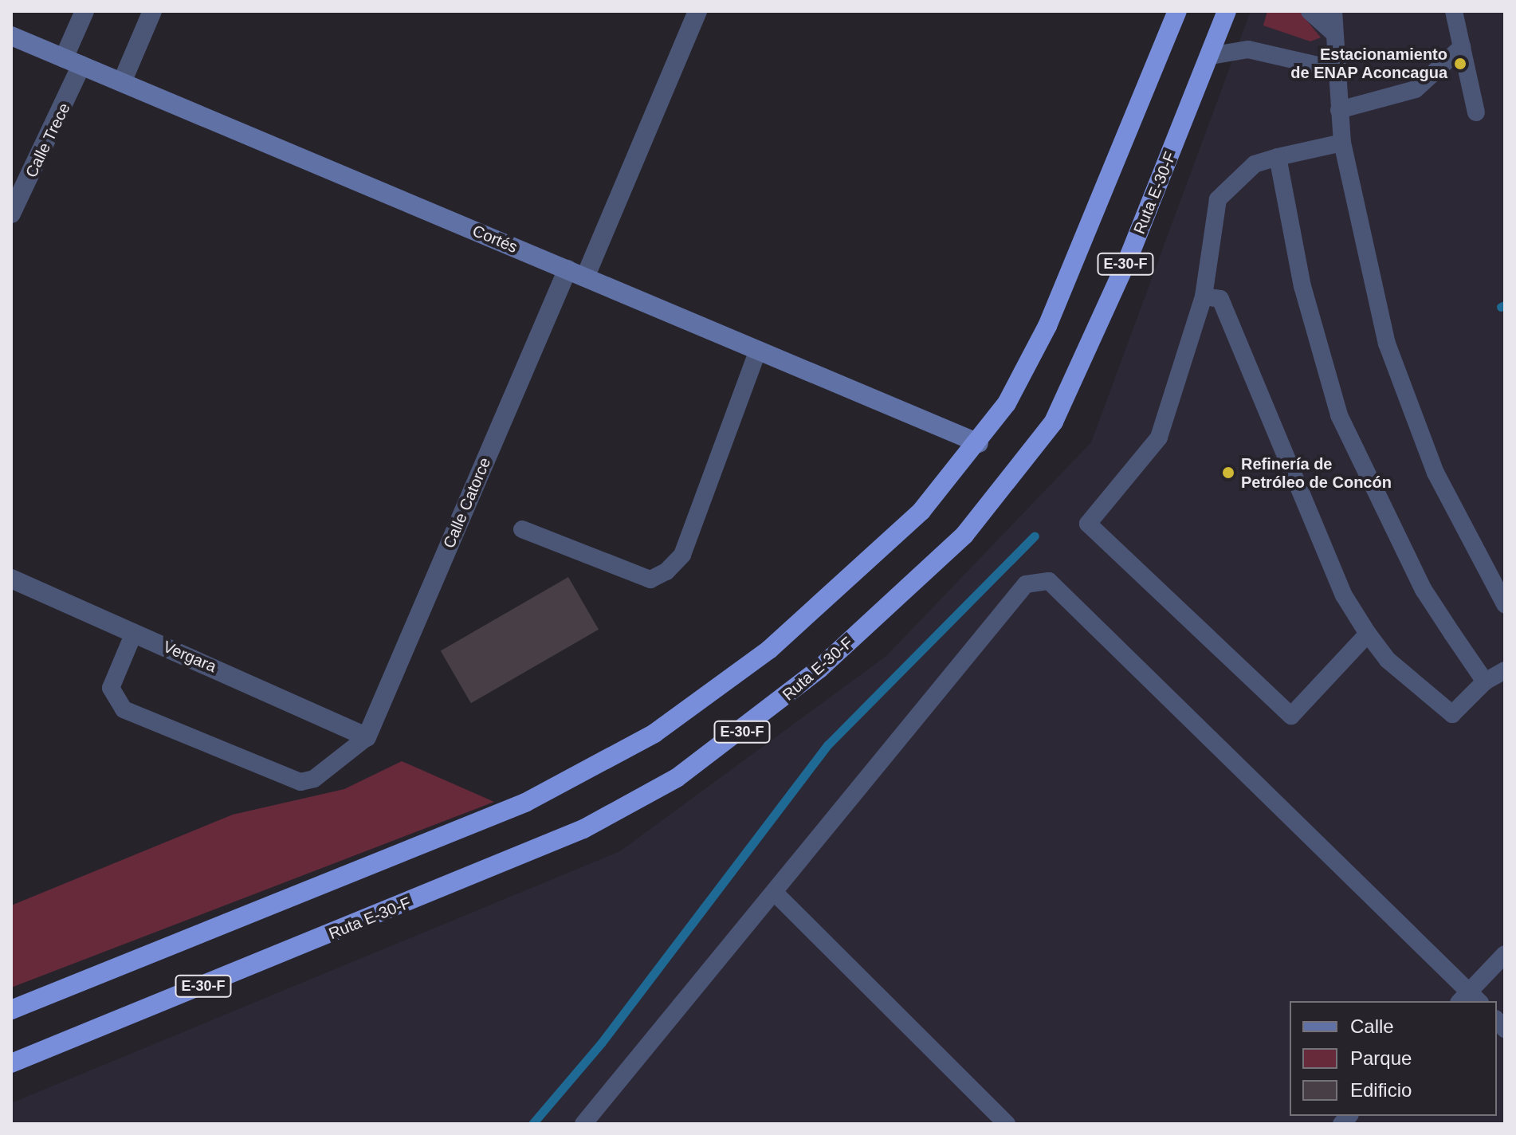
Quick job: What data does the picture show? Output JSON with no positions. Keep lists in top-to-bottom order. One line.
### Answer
{"streets":{"highway":["Ruta E-30-F","E-30-F"],"main road":["Cortés"],"street":["Calle Trece","Calle Catorce","Vergara"]},"crossings":[["Calle Trece","Cortés"],["Cortés","E-30-F"],["Cortés","Calle Catorce"],["Calle Catorce","Vergara"]],"places":["Estacionamiento de ENAP Aconcagua","Refinería de Petróleo de Concón"],"legend":["Calle","Parque","Edificio"]}
